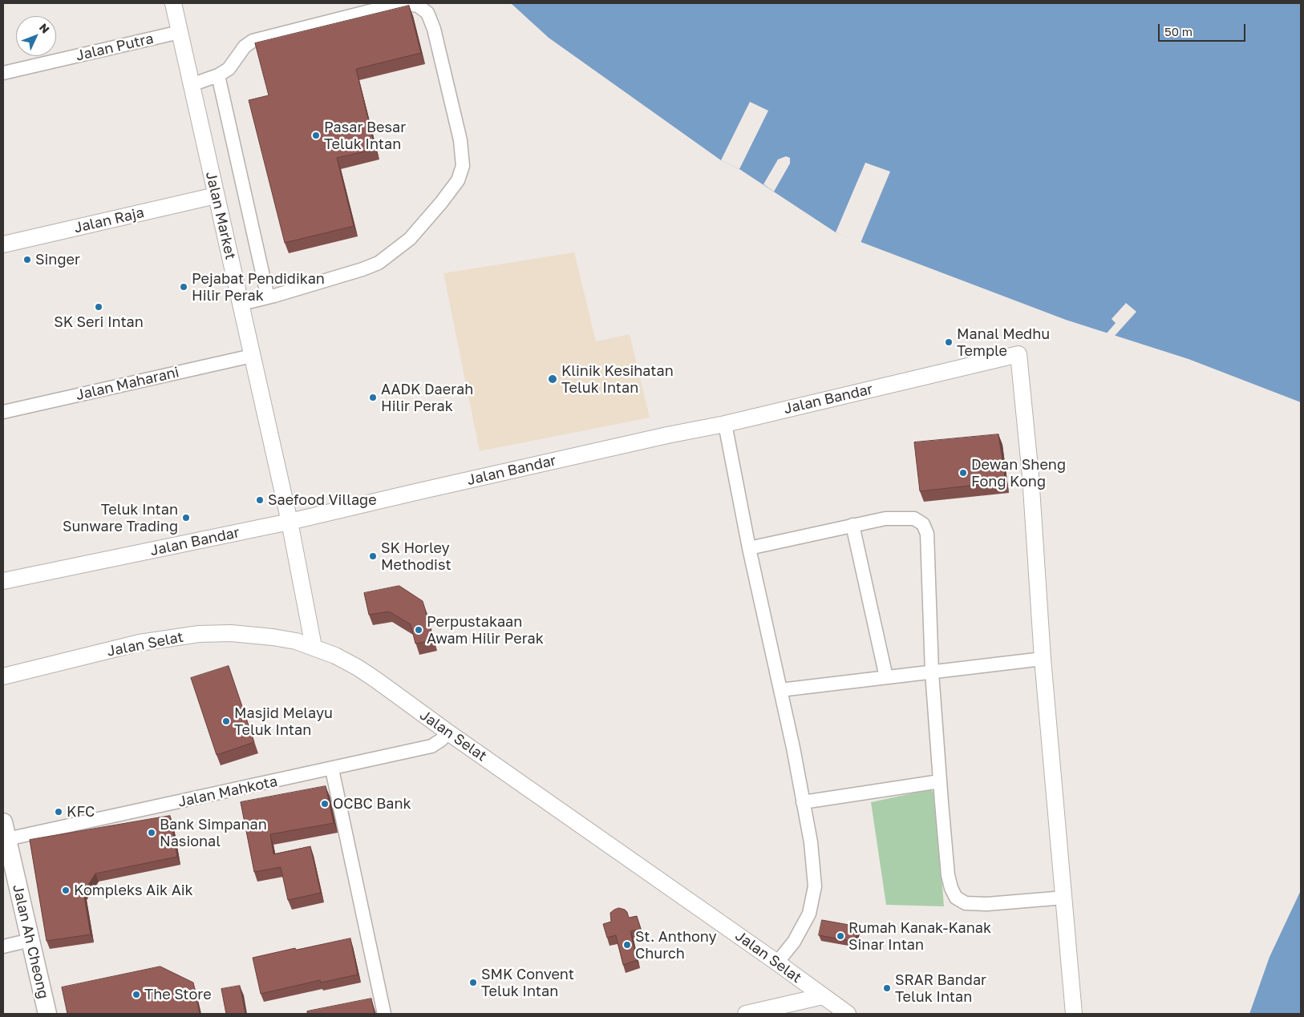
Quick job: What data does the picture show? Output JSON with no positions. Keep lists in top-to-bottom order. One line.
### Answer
{"streets":{"main road":["Jalan Ah Cheong"],"street":["Jalan Putra","Jalan Market","Jalan Raja","Jalan Maharani","Jalan Bandar","Jalan Selat","Jalan Mahkota"]},"crossings":[["Jalan Putra","Jalan Market"],["Jalan Market","Jalan Raja"],["Jalan Market","Jalan Maharani"],["Jalan Market","Jalan Bandar"],["Jalan Market","Jalan Selat"],["Jalan Selat","Jalan Mahkota"],["Jalan Mahkota","Jalan Ah Cheong"]],"places":["Pasar Besar Teluk Intan","Singer","Pejabat Pendidikan Hilir Perak","SK Seri Intan","Manal Medhu Temple","Klinik Kesihatan Teluk Intan","AADK Daerah Hilir Perak","Dewan Sheng Fong Kong","Saefood Village","Teluk Intan Sunware Trading","SK Horley Methodist","Perpustakaan Awam Hilir Perak","Masjid Melayu Teluk Intan","OCBC Bank","KFC","Bank Simpanan Nasional","Kompleks Aik Aik","Rumah Kanak-Kanak Sinar Intan","St. Anthony Church","SMK Convent Teluk Intan","SRAR Bandar Teluk Intan","The Store"],"scale_bar":"50 m","north":"top right"}
